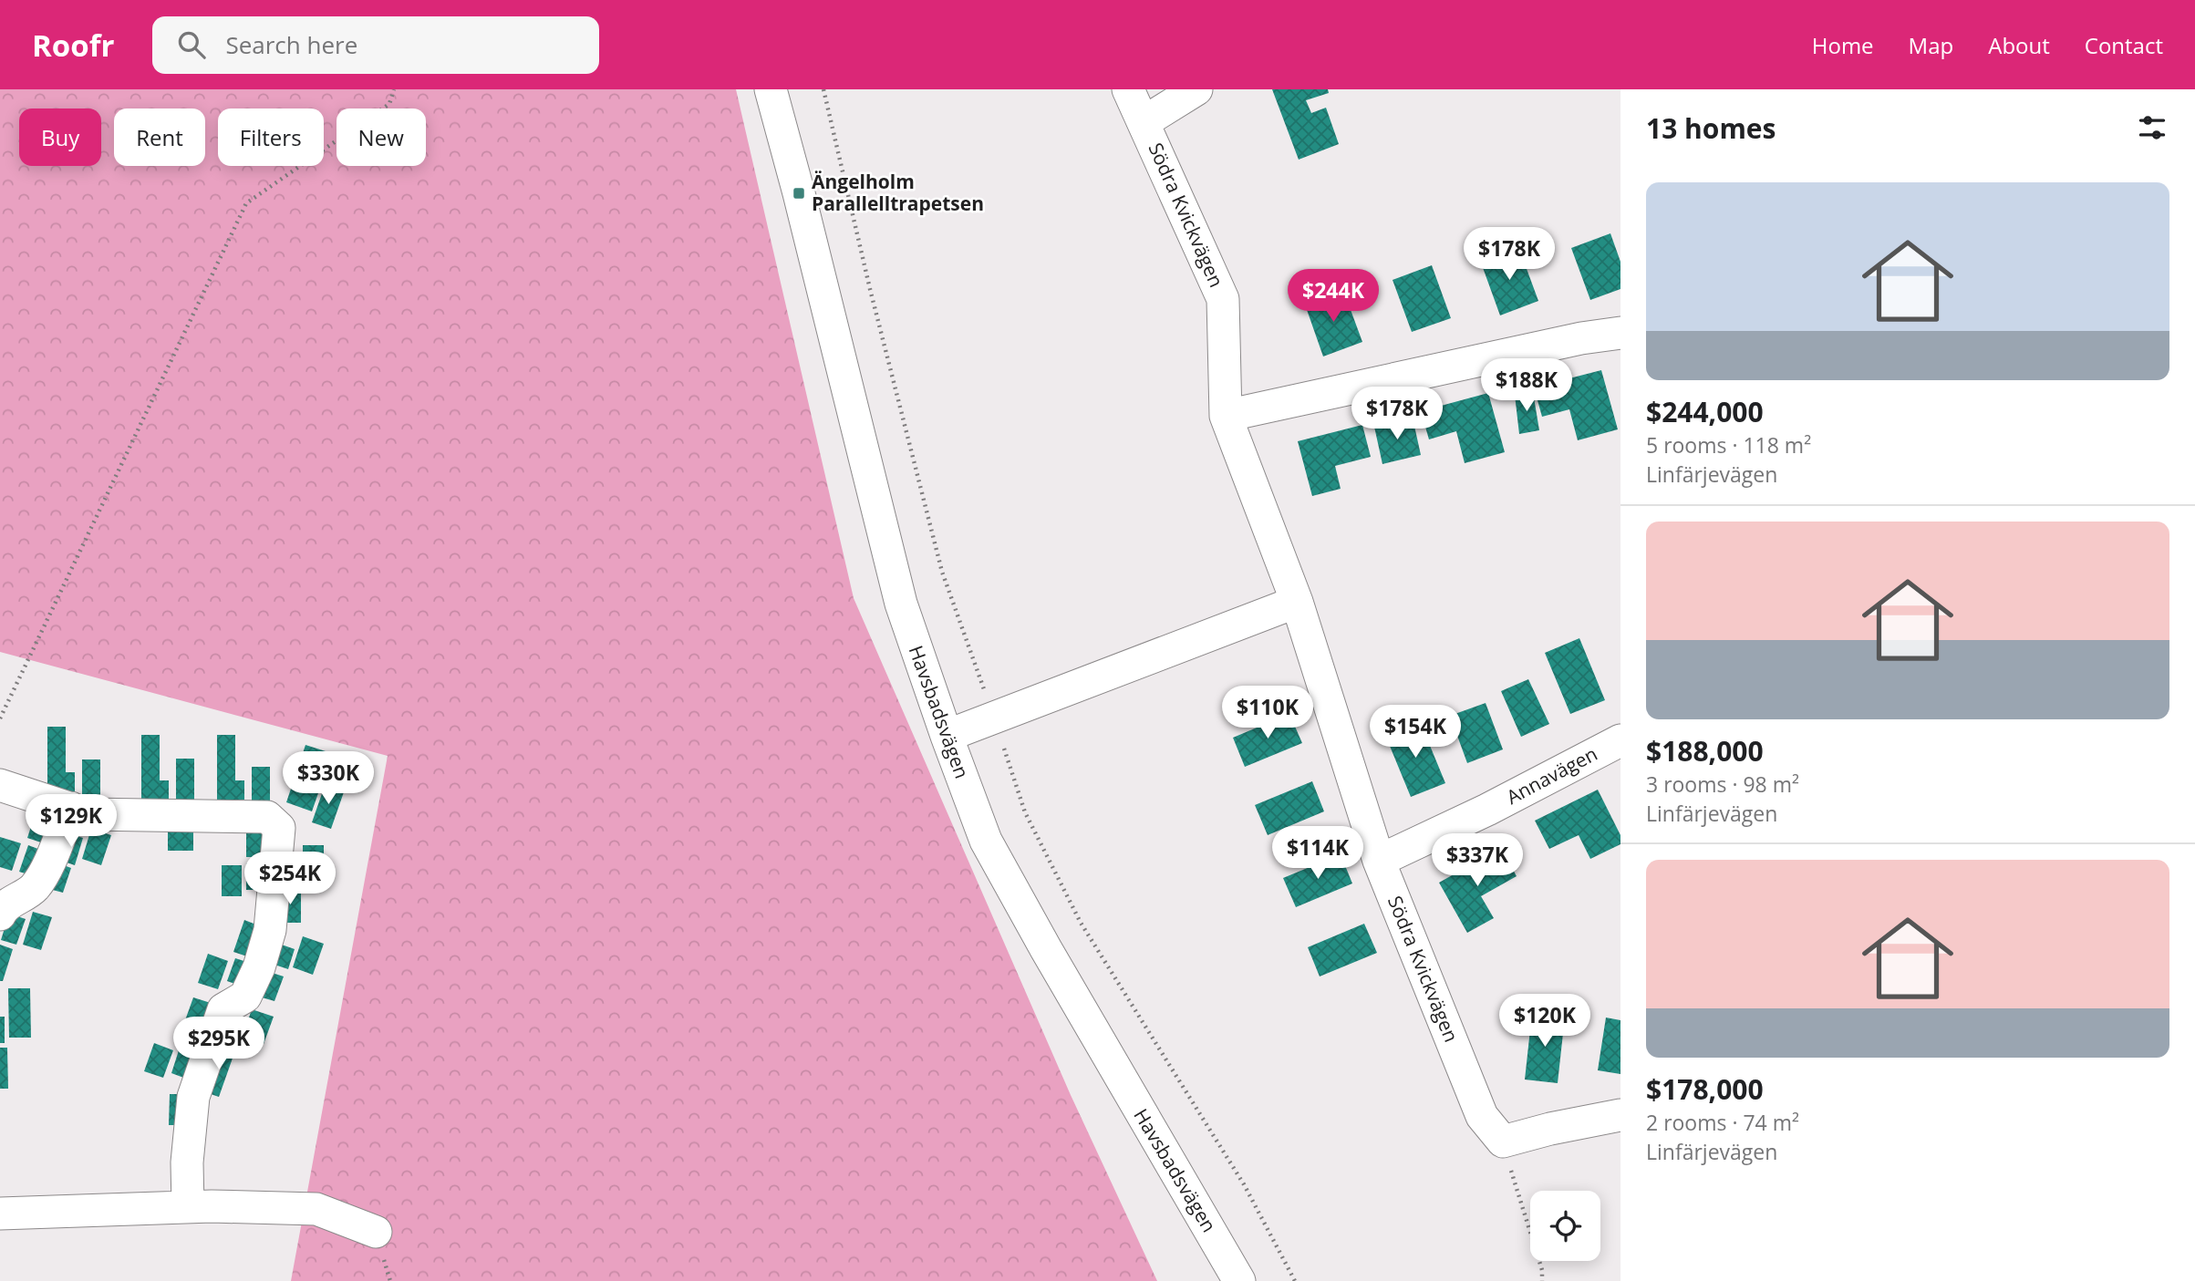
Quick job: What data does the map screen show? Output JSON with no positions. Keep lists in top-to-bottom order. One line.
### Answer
{"streets":{"street":["Södra Kvickvägen","Havsbadsvägen","Annavägen"]},"crossings":[["Södra Kvickvägen","Annavägen"]],"places":{"transit":["Ängelholm Parallelltrapetsen"]},"page":{"header":"Roofr","search":"Search here","nav":["Home","Map","About","Contact"],"heading":"13 homes","chip":["Buy","Rent","Filters","New"],"list":[{"name":"$244,000","note":"5 rooms · 118 m² · Linfärjevägen"},{"name":"$188,000","note":"3 rooms · 98 m² · Linfärjevägen"},{"name":"$178,000","note":"2 rooms · 74 m² · Linfärjevägen"}],"price":["$178K","$244K","$188K","$178K","$110K","$154K","$330K","$129K","$114K","$337K","$254K","$120K","$295K"]}}
